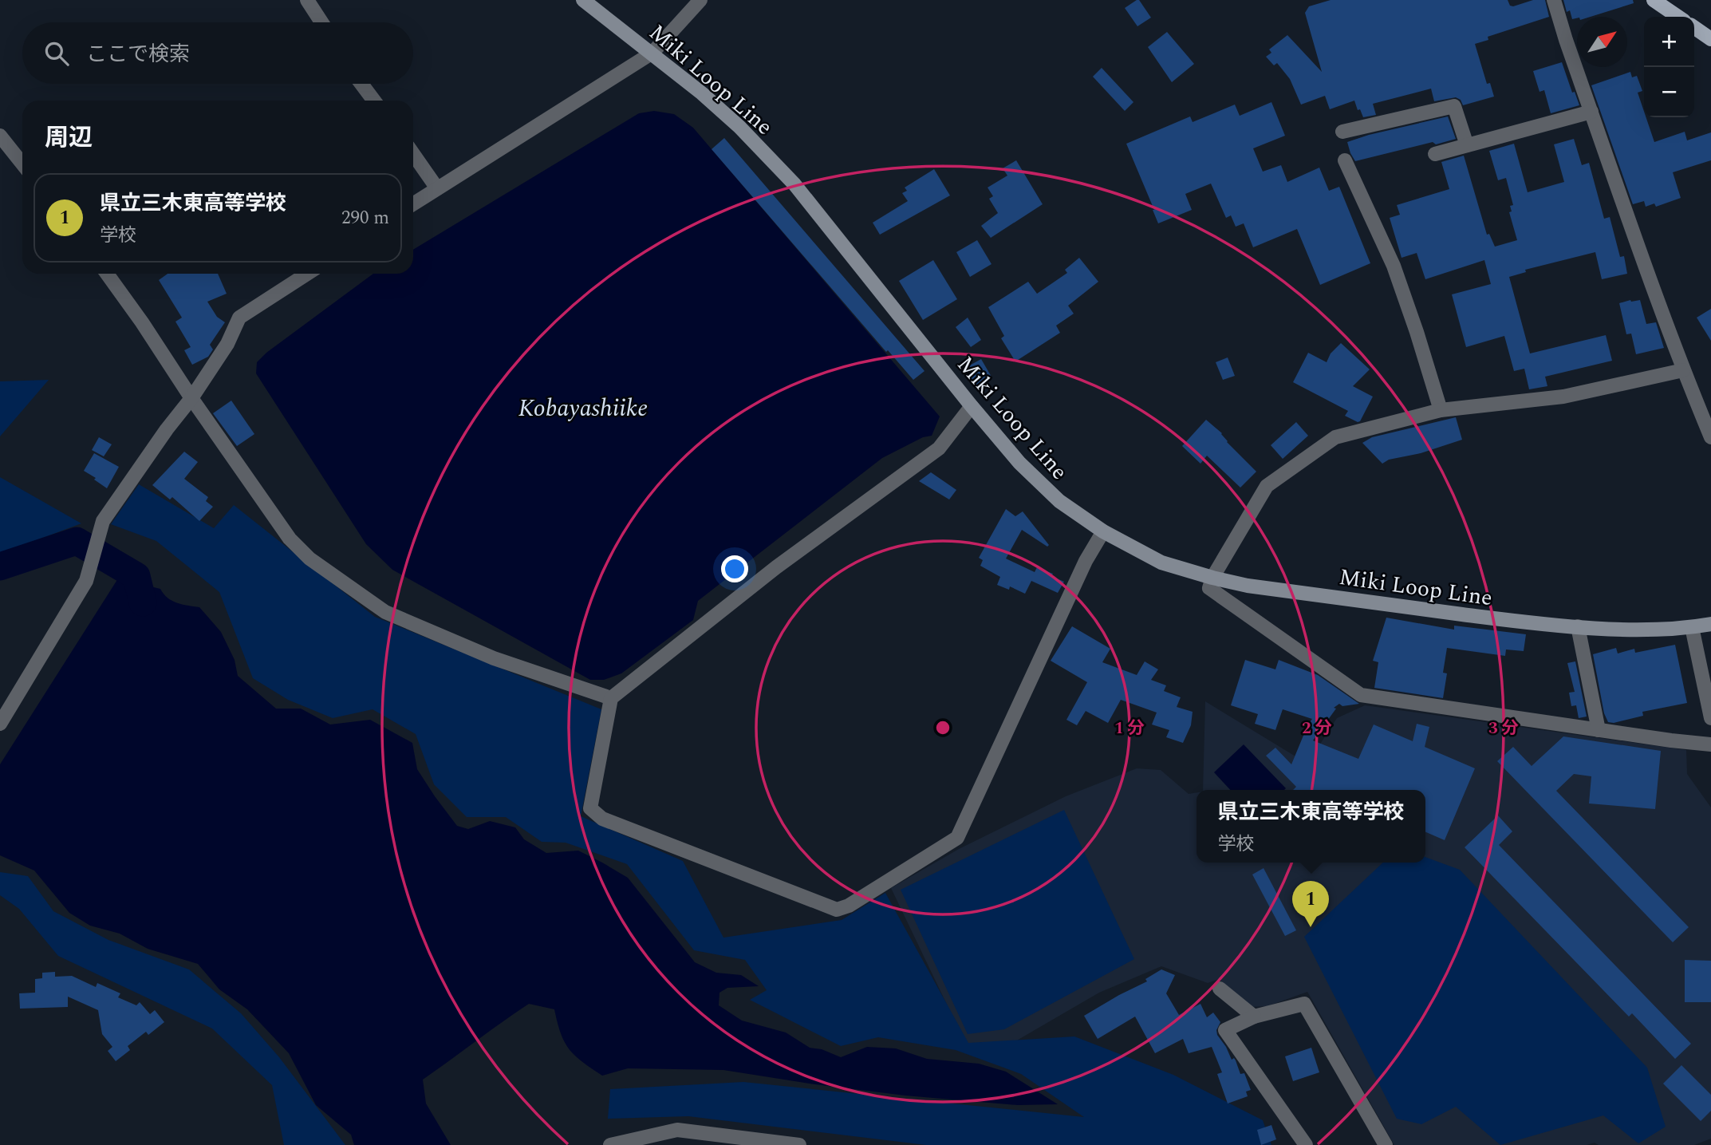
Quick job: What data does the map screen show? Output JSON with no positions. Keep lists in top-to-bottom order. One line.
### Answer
{"streets":{"main road":["Miki Loop Line"]},"water":["Kobayashiike"],"north":"top right","page":{"map_buttons":["+","−"],"search":"ここで検索","heading":"周辺","list":[{"mark":"1","name":"県立三木東高等学校","note":"学校","value":"290 m"}],"popup":["県立三木東高等学校","学校"],"pins":"1"},"rings":["1 分","2 分","3 分"]}
